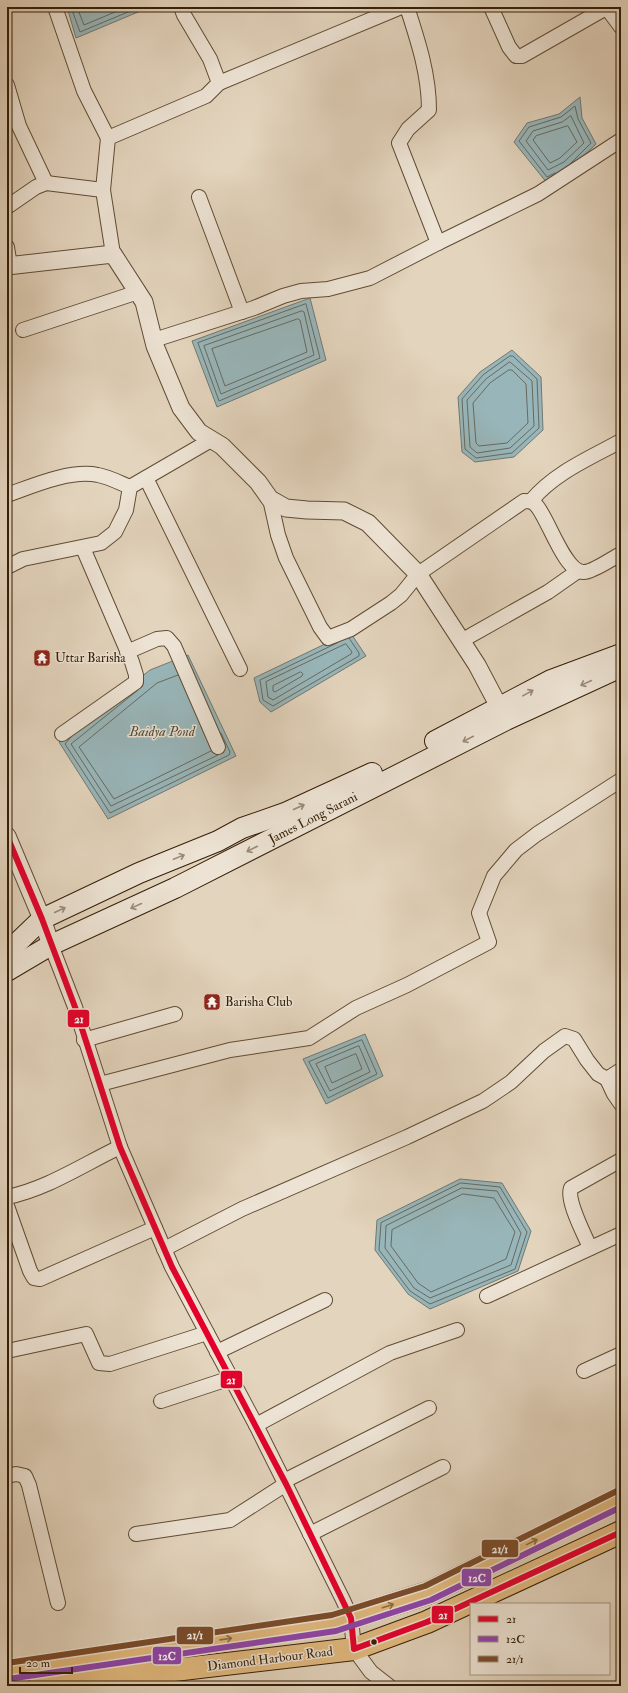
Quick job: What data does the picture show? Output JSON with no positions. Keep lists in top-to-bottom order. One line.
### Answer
{"streets":{"highway":["Diamond Harbour Road"],"main road":["James Long Sarani"]},"water":["Baidya Pond"],"places":{"temple":["Uttar Barisha","Barisha Club"]},"lines":["transit line 21","transit line 21/1","transit line 12C"],"legend":["21","12C","21/1"],"scale_bar":"20 m"}
